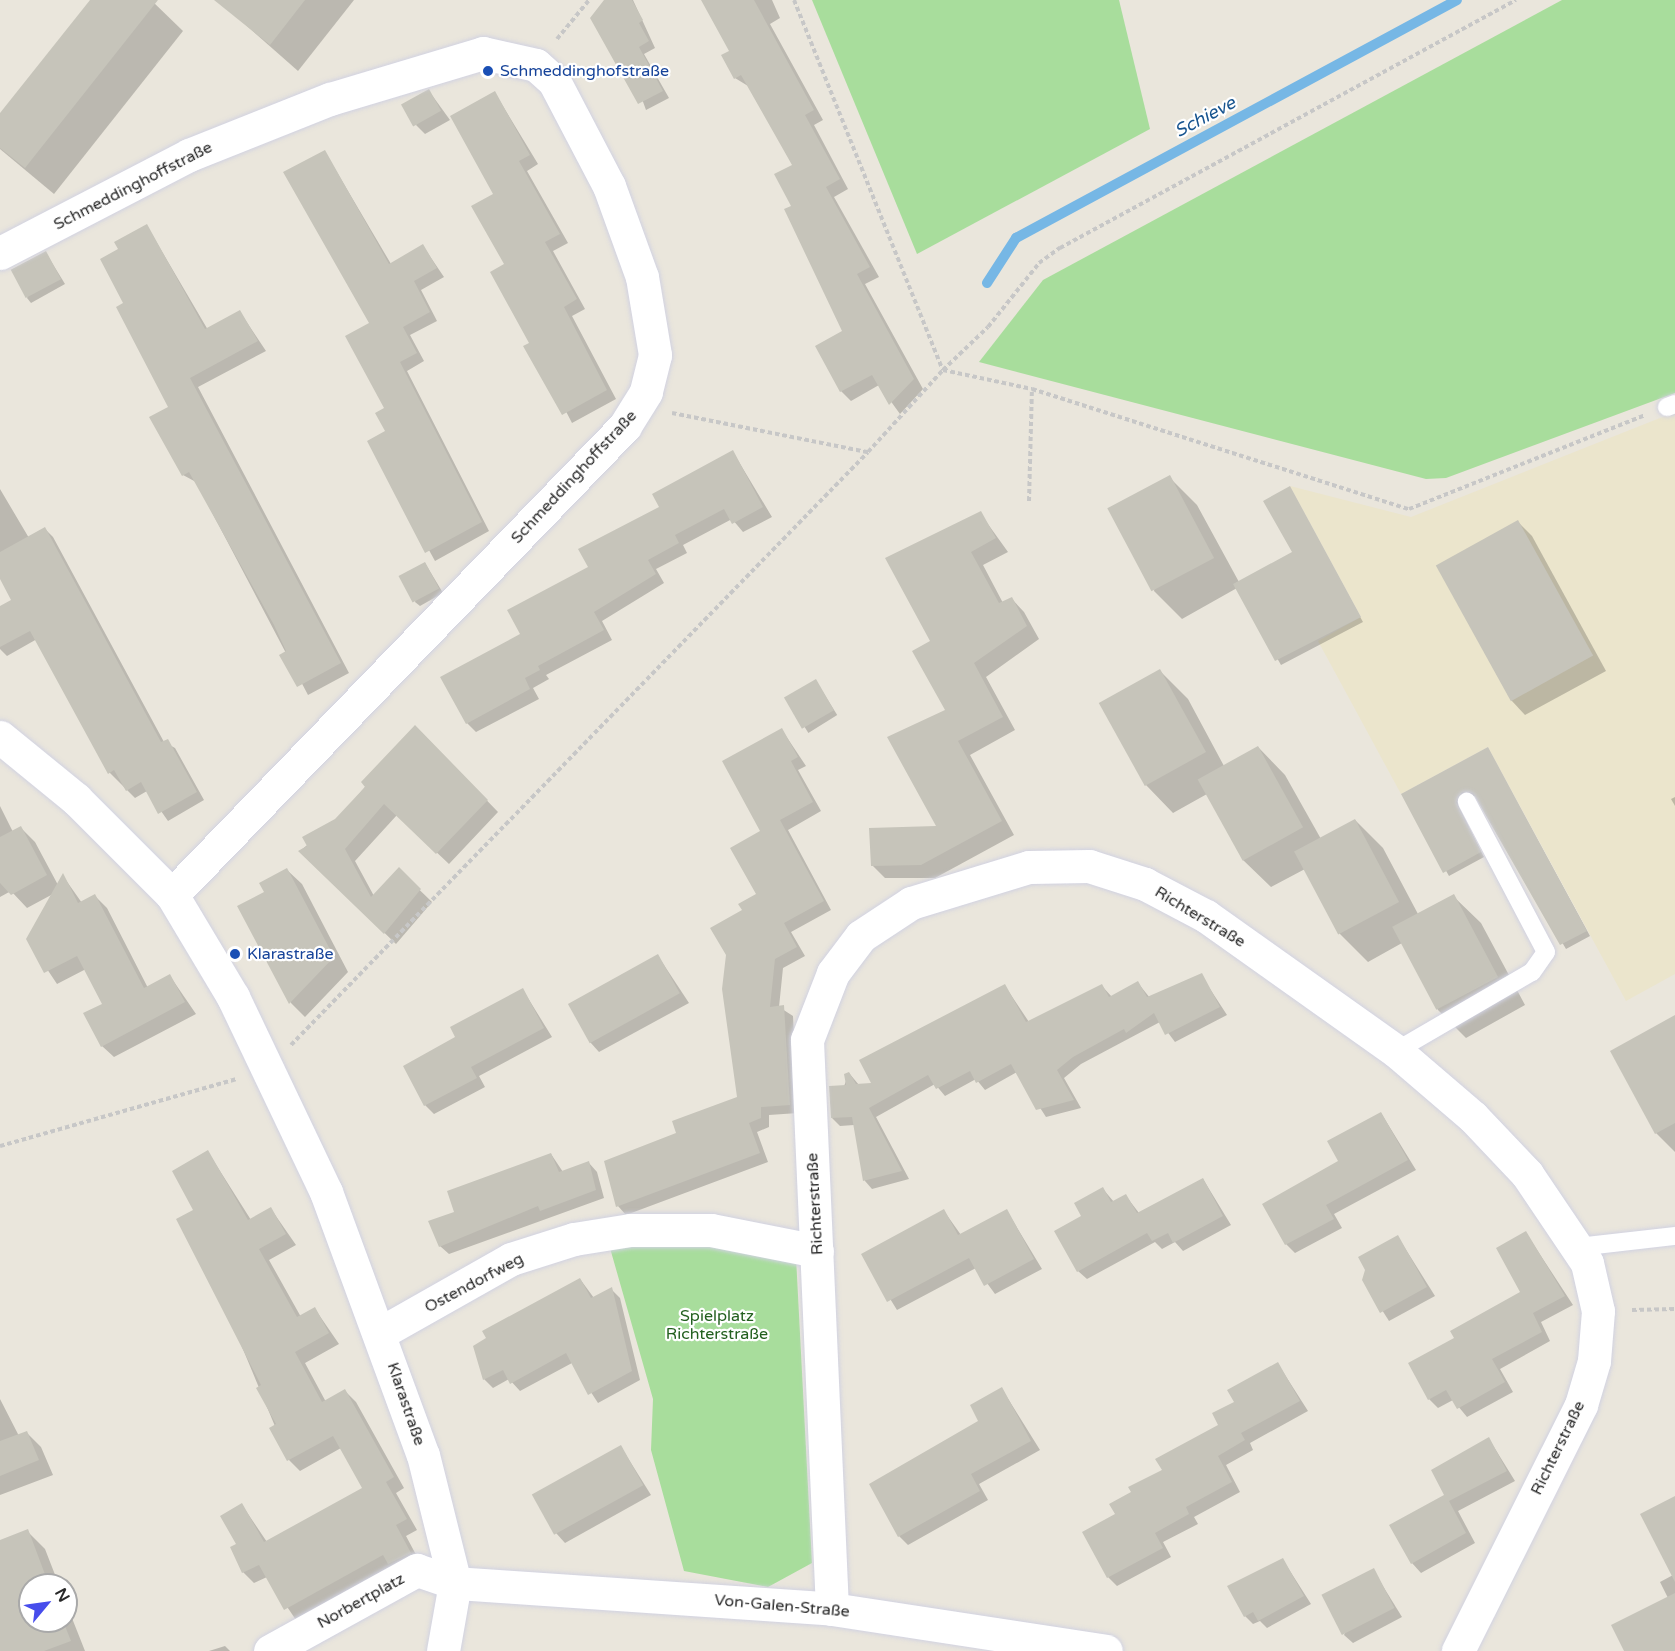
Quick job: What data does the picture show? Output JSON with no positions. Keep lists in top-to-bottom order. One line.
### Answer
{"streets":{"street":["Schmeddinghoffstraße","Richterstraße","Ostendorfweg","Klarastraße","Norbertplatz","Von-Galen-Straße"]},"crossings":[["Schmeddinghoffstraße","Klarastraße"],["Richterstraße","Ostendorfweg"],["Richterstraße","Von-Galen-Straße"],["Ostendorfweg","Klarastraße"],["Klarastraße","Norbertplatz"],["Klarastraße","Von-Galen-Straße"],["Norbertplatz","Von-Galen-Straße"]],"water":["Schieve"],"parks":["Spielplatz Richterstraße"],"places":["Schmeddinghofstraße","Klarastraße"],"north":"top right"}
